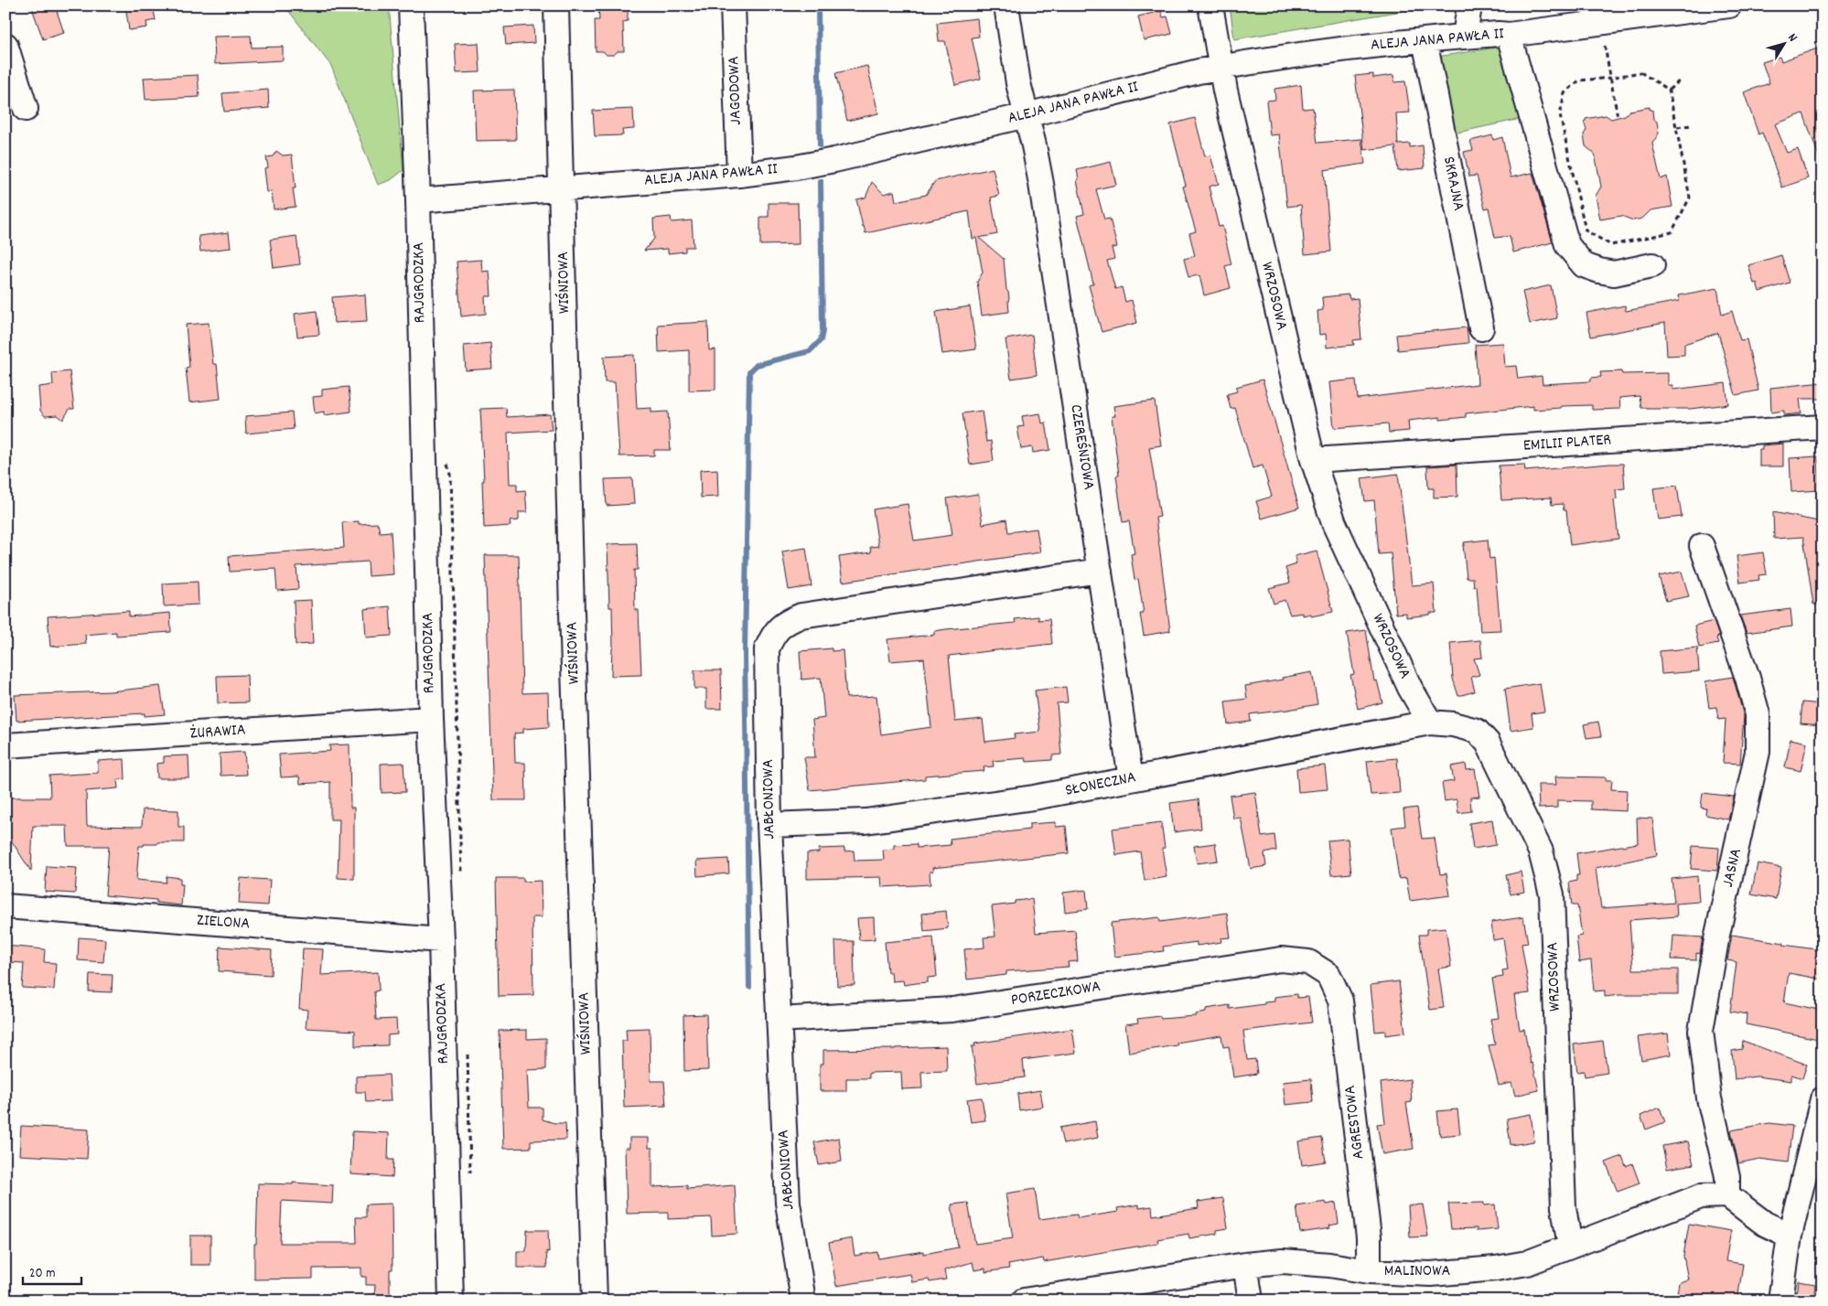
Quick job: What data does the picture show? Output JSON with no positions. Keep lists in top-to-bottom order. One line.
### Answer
{"streets":{"street":["ALEJA JANA PAWŁA II","JAGODOWA","SKRAJNA","RAJGRODZKA","WIŚNIOWA","WRZOSOWA","EMILII PLATER","CZEREŚNIOWA","ŻURAWIA","SŁONECZNA","JABŁONIOWA","JASNA","ZIELONA","PORZECZKOWA","AGRESTOWA","MALINOWA"]},"crossings":[["ALEJA JANA PAWŁA II","JAGODOWA"],["ALEJA JANA PAWŁA II","SKRAJNA"],["ALEJA JANA PAWŁA II","RAJGRODZKA"],["ALEJA JANA PAWŁA II","WIŚNIOWA"],["ALEJA JANA PAWŁA II","WRZOSOWA"],["ALEJA JANA PAWŁA II","CZEREŚNIOWA"],["RAJGRODZKA","ŻURAWIA"],["RAJGRODZKA","ZIELONA"],["WRZOSOWA","EMILII PLATER"],["WRZOSOWA","SŁONECZNA"],["WRZOSOWA","MALINOWA"],["CZEREŚNIOWA","SŁONECZNA"],["CZEREŚNIOWA","JABŁONIOWA"],["SŁONECZNA","JABŁONIOWA"],["JABŁONIOWA","PORZECZKOWA"],["JASNA","MALINOWA"],["PORZECZKOWA","AGRESTOWA"],["AGRESTOWA","MALINOWA"]],"scale_bar":"20 m","north":"top right"}
